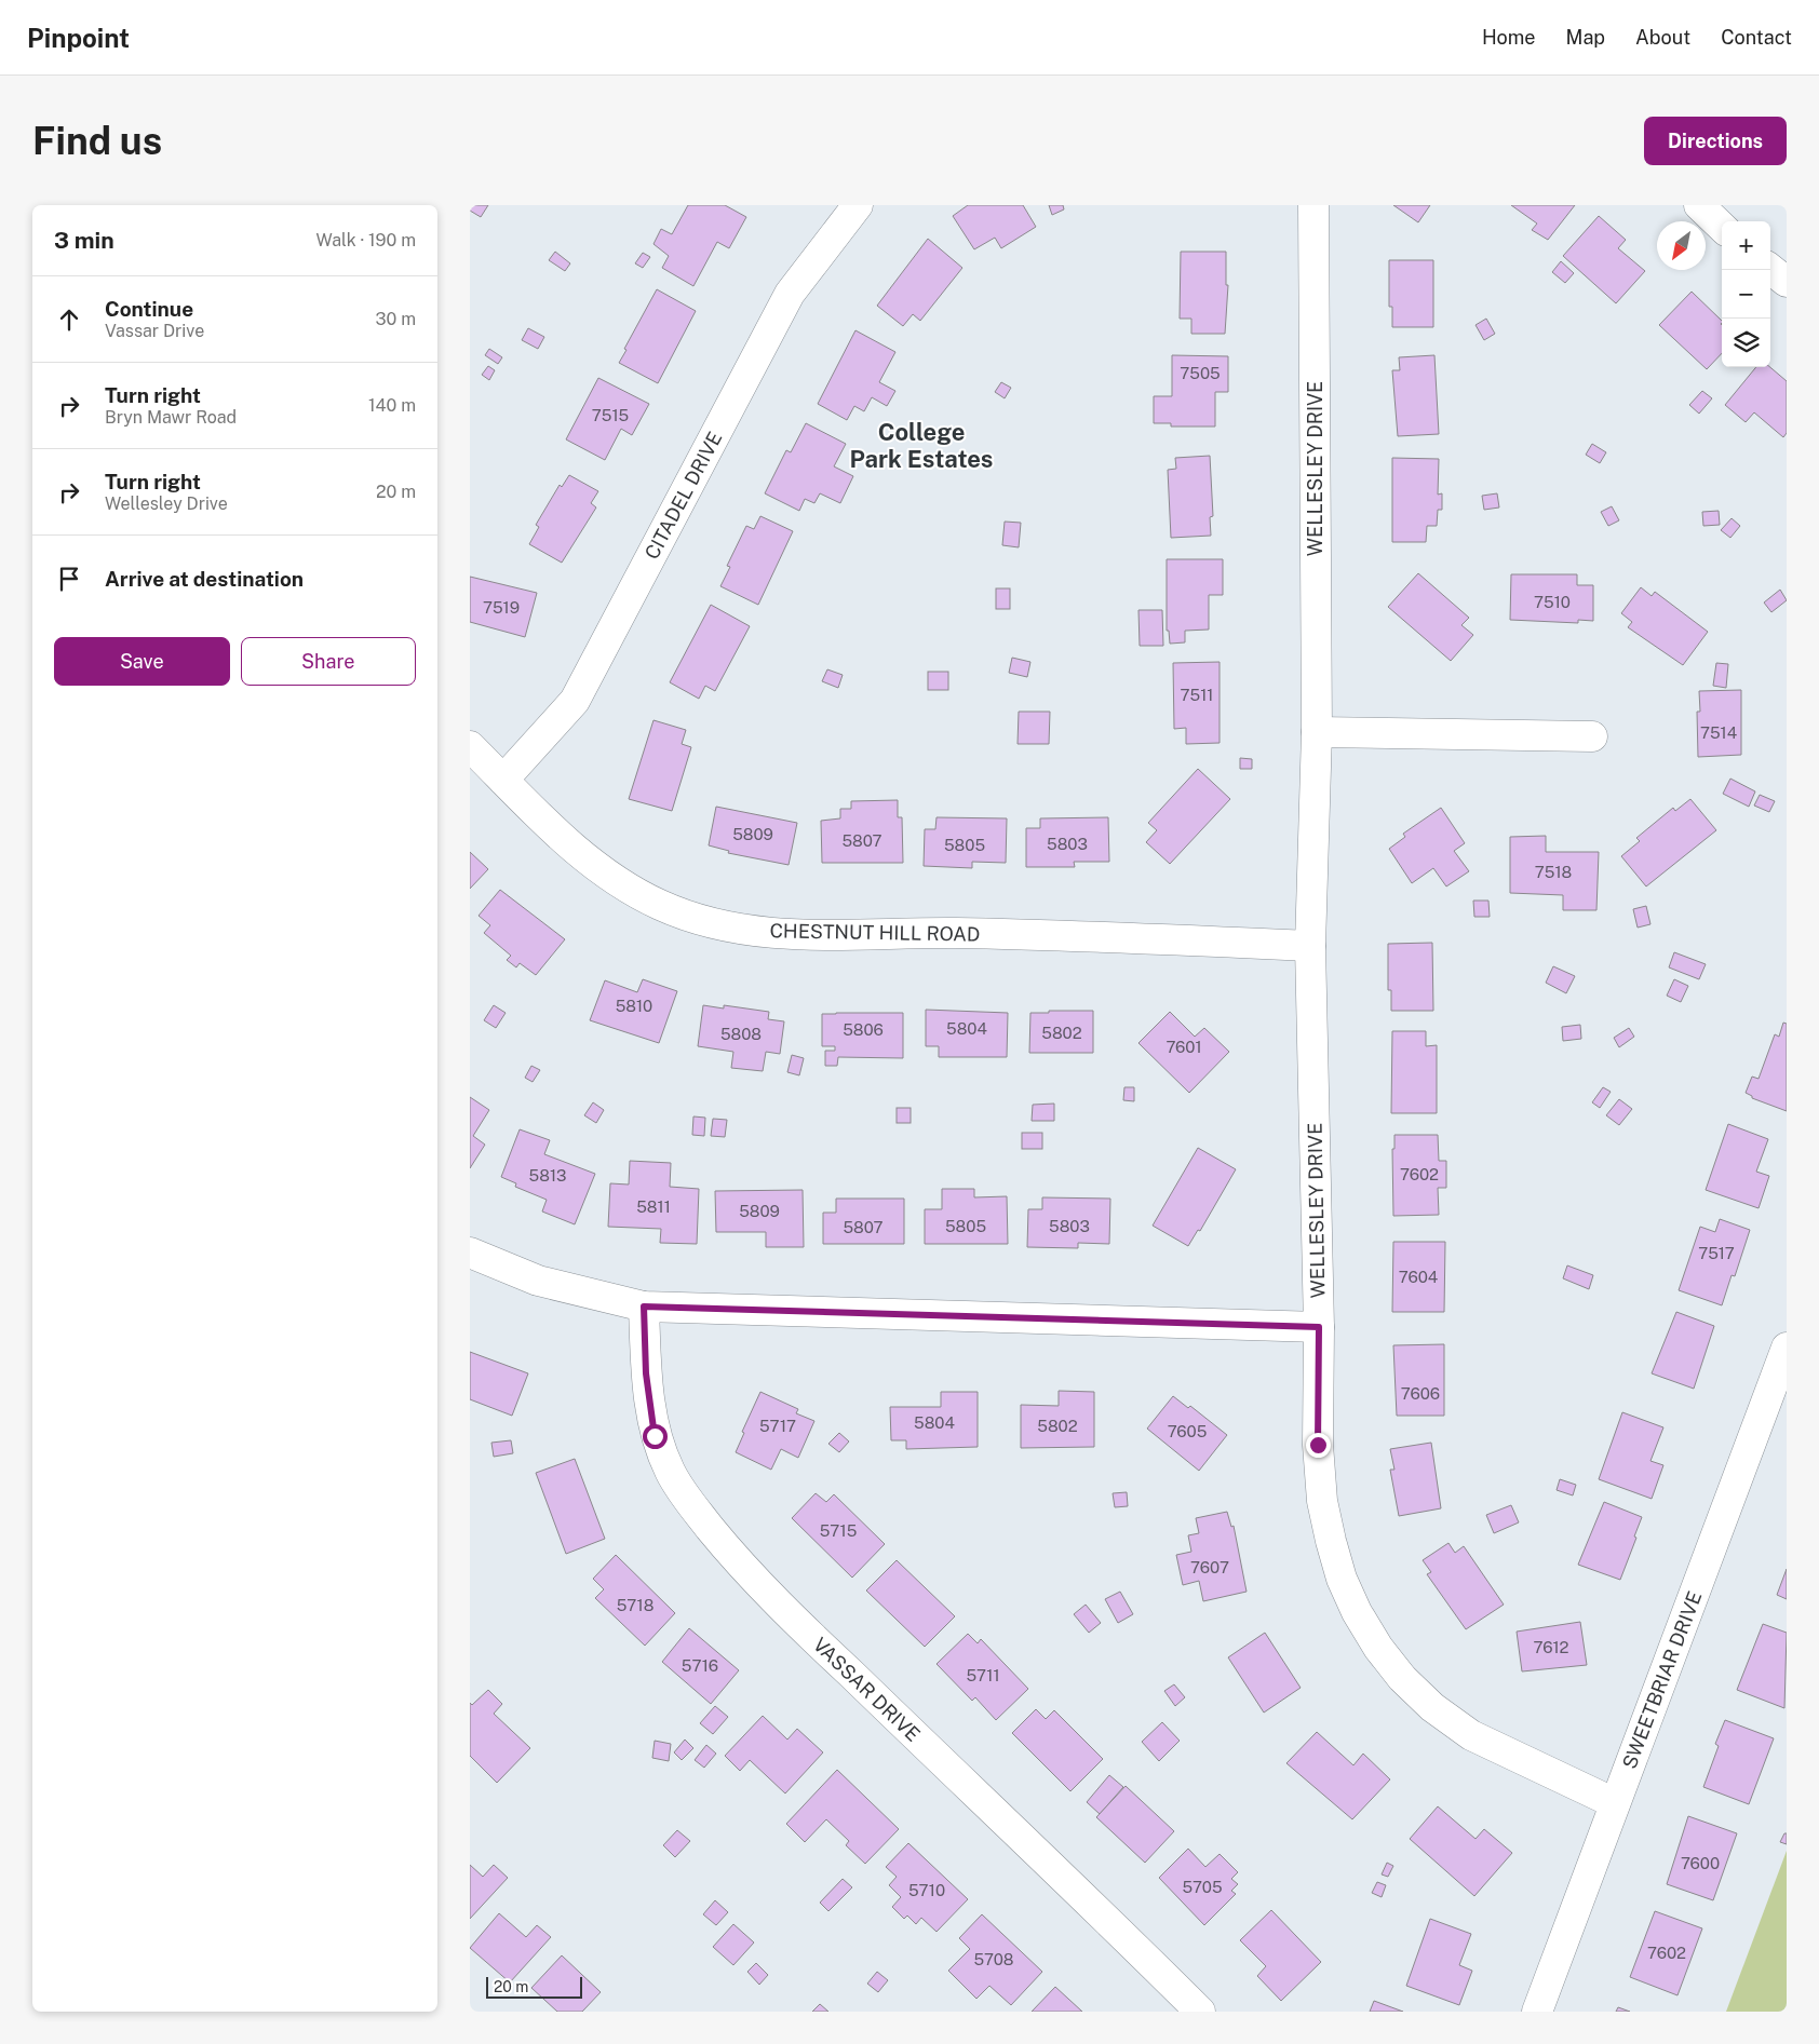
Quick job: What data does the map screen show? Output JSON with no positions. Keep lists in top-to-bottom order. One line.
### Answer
{"streets":{"street":["WELLESLEY DRIVE","CITADEL DRIVE","CHESTNUT HILL ROAD","SWEETBRIAR DRIVE","VASSAR DRIVE"]},"crossings":[["WELLESLEY DRIVE","CHESTNUT HILL ROAD"],["WELLESLEY DRIVE","SWEETBRIAR DRIVE"],["CITADEL DRIVE","CHESTNUT HILL ROAD"]],"districts":["College Park Estates"],"house_numbers":["7505","7515","7510","7519","7511","7514","5809","5807","5803","5805","7518","5810","5804","5806","5802","5808","7601","7602","5813","5811","5809","5805","5803","5807","7517","7604","7606","5804","5717","5802","7605","5715","7607","5718","7612","5716","5711","7600","5705","5710","7602","5708"],"scale_bar":"20 m","north":"bottom left","page":{"header":"Pinpoint","nav":["Home","Map","About","Contact"],"buttons":["Directions",["Save","Share"]],"title":"Find us","heading":["3 min","Walk · 190 m"],"map_buttons":["+","−"],"list":[["Continue","Vassar Drive","30 m"],["Turn right","Bryn Mawr Road","140 m"],["Turn right","Wellesley Drive","20 m"],"Arrive at destination"],"scale":"20 m"}}
